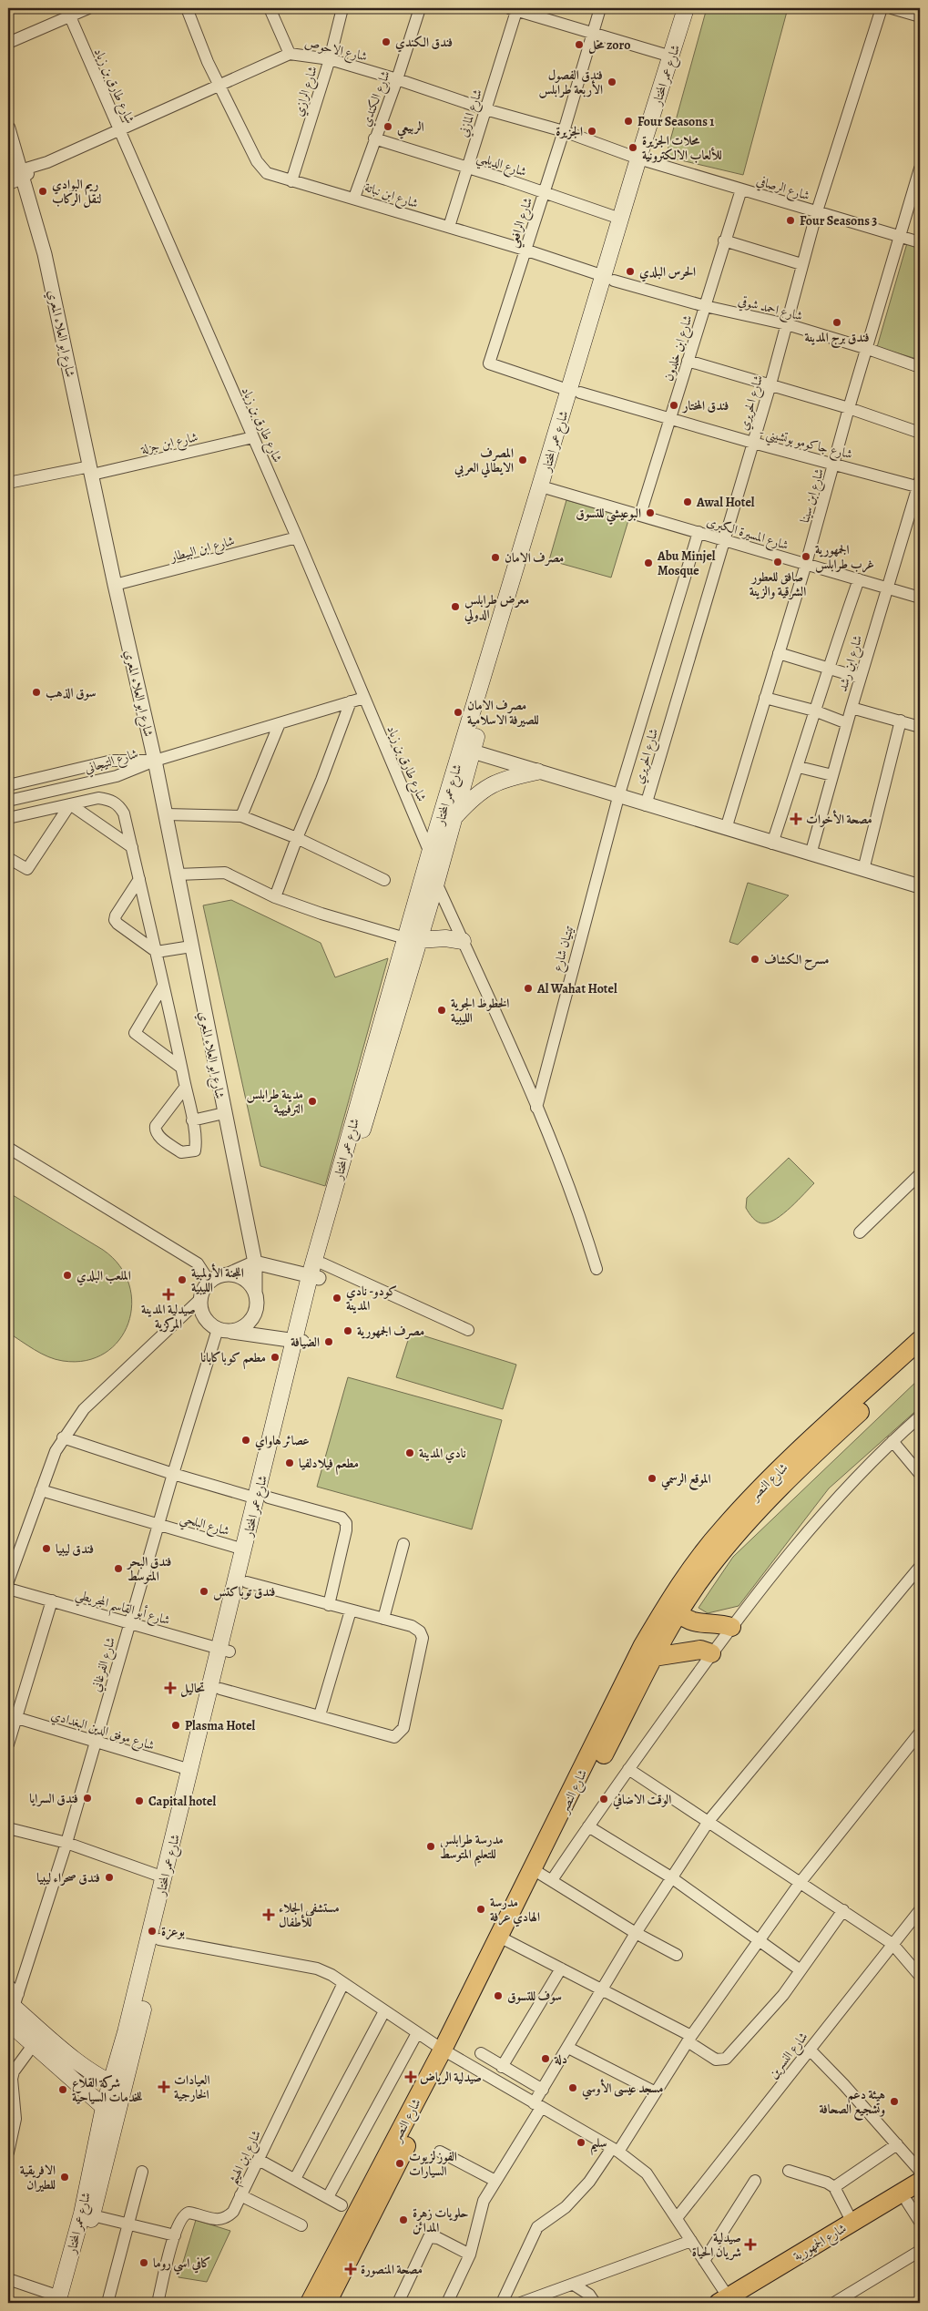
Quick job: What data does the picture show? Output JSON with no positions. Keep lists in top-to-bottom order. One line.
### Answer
{"streets":{"main road":["شارع عمر المختار","شارع النصر","شارع الجمهورية"],"street":["شارع الاحوص","شارع طارق بن زياد","شارع الرازي","شارع الكندي","شارع المازني","شارع الديلمي","شارع الرصافي","شارع ابن نباتة","شارع الرافعي","شارع احمد شوقي","شارع ابو العلاء المعري","شارع ابن خلدون","شارع الحريري","شارع ابن جزلة","- شارع جاكومو بوتشيني","شارع ابن سينا","شارع المسيرة الكبرى","شارع ابن البيطار","شارع ابن رشد","شارع التيجاني","تيتيان شارع","شارع البلحي","شارع أبو القاسم المجريطي","شارع الفرغاني","شارع موفق الدين البغدادي","شارع النسرين","شارع ابن الهيثم"]},"crossings":[["شارع الاحوص","شارع عمر المختار"],["شارع الاحوص","شارع طارق بن زياد"],["شارع الاحوص","شارع الرازي"],["شارع الاحوص","شارع الكندي"],["شارع الاحوص","شارع المازني"],["شارع الاحوص","شارع الرصافي"],["شارع الاحوص","شارع ابن نباتة"],["شارع الاحوص","شارع الرافعي"],["شارع الاحوص","شارع ابو العلاء المعري"],["شارع عمر المختار","شارع طارق بن زياد"],["شارع عمر المختار","شارع الديلمي"],["شارع عمر المختار","شارع الرصافي"],["شارع عمر المختار","شارع ابن نباتة"],["شارع عمر المختار","شارع الرافعي"],["شارع عمر المختار","شارع احمد شوقي"],["شارع عمر المختار","- شارع جاكومو بوتشيني"],["شارع عمر المختار","شارع المسيرة الكبرى"],["شارع عمر المختار","شارع البلحي"],["شارع عمر المختار","شارع أبو القاسم المجريطي"],["شارع عمر المختار","شارع موفق الدين البغدادي"],["شارع طارق بن زياد","شارع ابن جزلة"],["شارع طارق بن زياد","شارع ابن البيطار"],["شارع الرازي","شارع ابن نباتة"],["شارع الكندي","شارع الديلمي"],["شارع الكندي","شارع ابن نباتة"],["شارع المازني","شارع الديلمي"],["شارع المازني","شارع ابن نباتة"],["شارع الديلمي","شارع الرافعي"],["شارع الرصافي","شارع ابن خلدون"],["شارع الرصافي","شارع الحريري"],["شارع الرصافي","شارع ابن سينا"],["شارع ابن نباتة","شارع الرافعي"],["شارع ابن نباتة","شارع احمد شوقي"],["شارع الرافعي","- شارع جاكومو بوتشيني"],["شارع احمد شوقي","شارع ابن خلدون"],["شارع احمد شوقي","شارع الحريري"],["شارع احمد شوقي","شارع ابن سينا"],["شارع ابو العلاء المعري","شارع ابن جزلة"],["شارع ابو العلاء المعري","شارع ابن البيطار"],["شارع ابو العلاء المعري","شارع التيجاني"],["شارع ابو العلاء المعري","شارع الفرغاني"],["شارع ابن خلدون","- شارع جاكومو بوتشيني"],["شارع ابن خلدون","شارع المسيرة الكبرى"],["شارع الحريري","- شارع جاكومو بوتشيني"],["شارع الحريري","شارع المسيرة الكبرى"],["- شارع جاكومو بوتشيني","شارع ابن سينا"],["- شارع جاكومو بوتشيني","شارع ابن رشد"],["شارع ابن سينا","شارع المسيرة الكبرى"],["شارع المسيرة الكبرى","شارع ابن رشد"],["شارع المسيرة الكبرى","تيتيان شارع"],["شارع البلحي","شارع الفرغاني"],["شارع أبو القاسم المجريطي","شارع الفرغاني"],["شارع الفرغاني","شارع موفق الدين البغدادي"]],"places":{"other":["فندق الكندي","محل zoro","فندق الفصول الأربعة طرابلس","Four Seasons 1","الربيعي","الجزيرة","محلات الجزيرة للألعاب الالكترونية","ريم البوادي لنقل الركاب","Four Seasons 3","الحرس البلدي","فندق برج المدينة","فندق المختار","المصرف الايطالي العربي","Awal Hotel","البوعيشي للتسوق","الجمهورية غرب طرابلس","مصرف الامان","صافق للعطور الشرقية والزينة","Abu Minjel Mosque","معرض طرابلس الدولي","سوق الذهب","مصرف الامان للصيرفة الاسلامية","مسرح الكشاف","Al Wahat Hotel","الخطوط الجوية الليبية","مدينة طرابلس الترفيهية","الملعب البلدي","اللجنة الأولمبية الليبية","كودو- نادي المدينة","مصرف الجمهورية","الضيافة","مطعم كوباكابانا","عصائر هاواي","نادي المدينة","مطعم فيلادلفيا","الموقع الرسمي","فندق ليبيا","فندق البحر المتوسط","فندق توباكتس","Plasma Hotel","فندق السرايا","الوقت الاضافي","Capital hotel","مدرسة طرابلس للتعليم المتوسط","فندق صحراء ليبيا","مدرسة الهادي عرفة","بوعزة","سوف للتسوق","دلة","مسجد عيسى الأوسي","شركة القلاع للخدمات السياحية","هيئة دعم وتشجيع الصحافة","سليم","الفوز لزيوت السيارات","الافريقية للطيران","حلويات زهرة المدائن","كافي اسي روما"],"health":["مصحة الأخوات","صيدلية المدينة المركزية","تحاليل","مستشفى الجلاء للأطفال","صيدلية الرياض","العيادات الخارجية","صيدلية شريان الحياة","مصحة المنصورة"]}}
